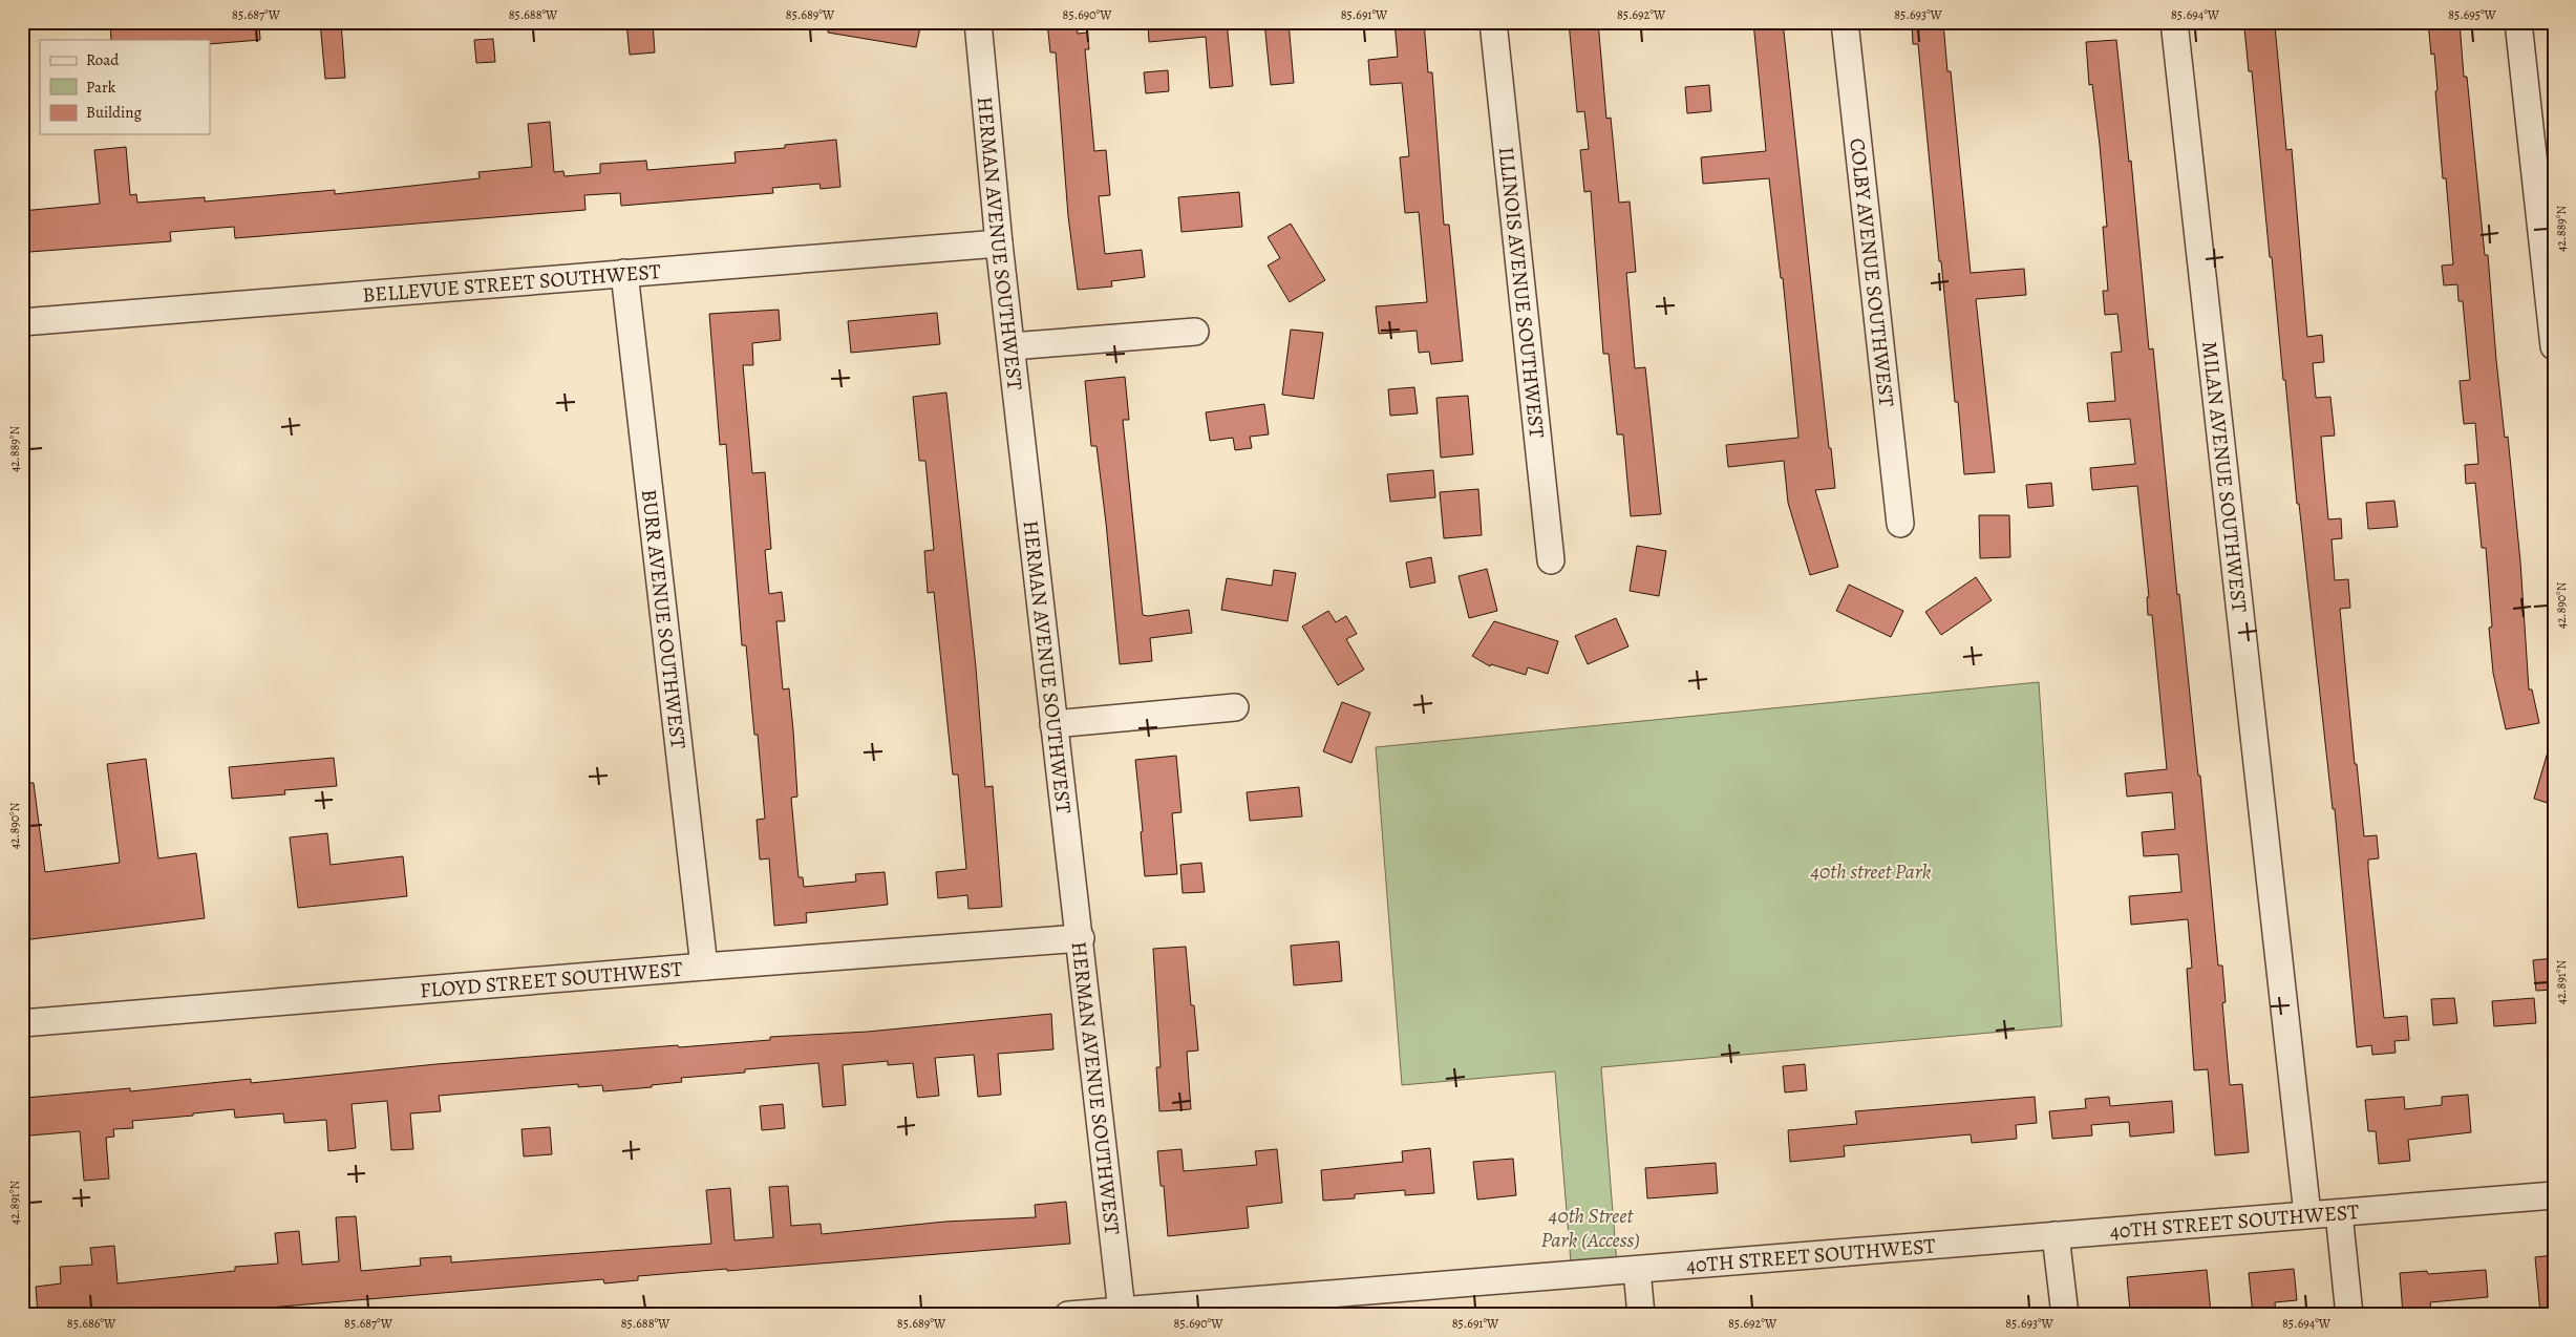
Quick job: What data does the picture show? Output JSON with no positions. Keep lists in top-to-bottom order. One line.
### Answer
{"streets":{"street":["HERMAN AVENUE SOUTHWEST","COLBY AVENUE SOUTHWEST","BELLEVUE STREET SOUTHWEST","ILLINOIS AVENUE SOUTHWEST","MILAN AVENUE SOUTHWEST","BURR AVENUE SOUTHWEST","FLOYD STREET SOUTHWEST","40TH STREET SOUTHWEST"]},"crossings":[["HERMAN AVENUE SOUTHWEST","BELLEVUE STREET SOUTHWEST"],["HERMAN AVENUE SOUTHWEST","FLOYD STREET SOUTHWEST"],["HERMAN AVENUE SOUTHWEST","40TH STREET SOUTHWEST"],["BELLEVUE STREET SOUTHWEST","BURR AVENUE SOUTHWEST"],["MILAN AVENUE SOUTHWEST","40TH STREET SOUTHWEST"],["BURR AVENUE SOUTHWEST","FLOYD STREET SOUTHWEST"]],"parks":["40th street Park","40th Street Park (Access)"],"legend":["Road","Park","Building"],"coordinates":["85.687°W","85.688°W","85.689°W","85.690°W","85.691°W","85.692°W","85.693°W","85.694°W","85.695°W","42.889°N","42.890°N","42.891°N","85.686°W"]}
